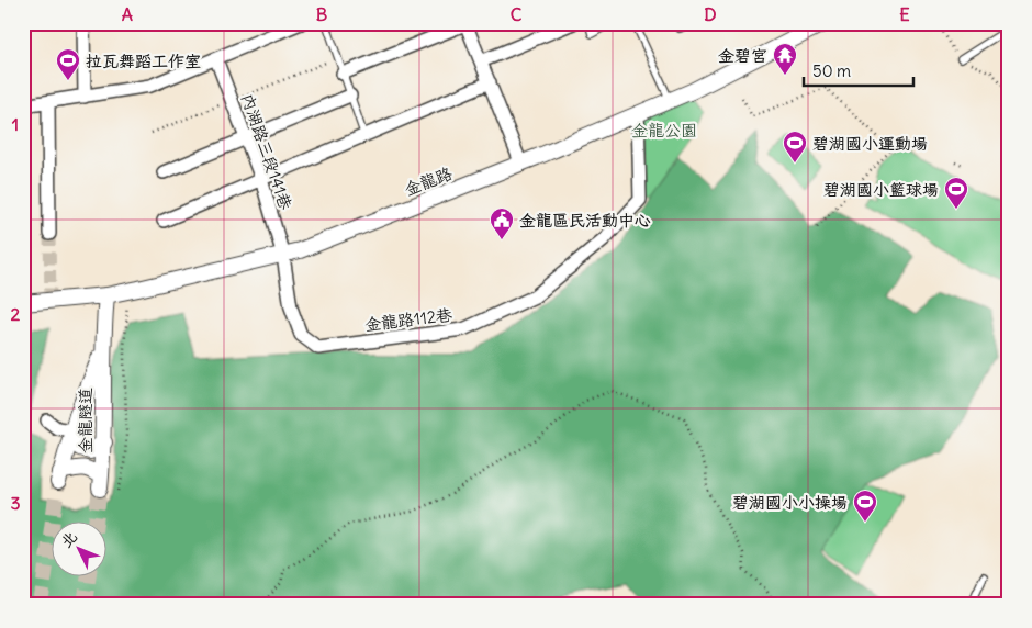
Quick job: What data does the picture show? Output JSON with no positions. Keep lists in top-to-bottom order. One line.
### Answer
{"streets":{"street":["內湖路三段141巷","金龍路","金龍路112巷","金龍隧道"]},"crossings":[["內湖路三段141巷","金龍路"],["內湖路三段141巷","金龍路112巷"],["金龍路","金龍路112巷"],["金龍路","金龍隧道"]],"parks":["金龍公園"],"places":{"temple":["金碧宮"],"sports":["拉瓦舞蹈工作室","碧湖國小運動場","碧湖國小籃球場","碧湖國小小操場"],"public building":["金龍區民活動中心"]},"scale_bar":"50 m","north":"top left","grid":{"columns":["A","B","C","D","E"],"rows":["1","2","3"]}}
